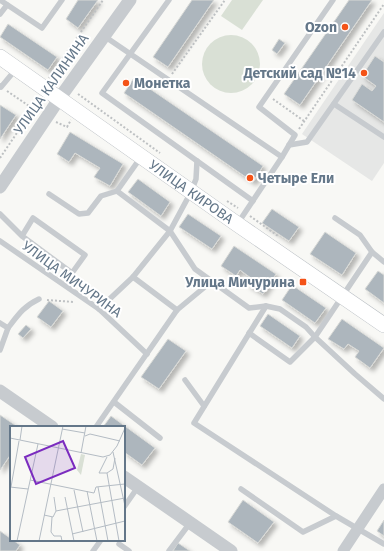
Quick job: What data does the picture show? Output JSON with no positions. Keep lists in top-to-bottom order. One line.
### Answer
{"streets":{"main road":["УЛИЦА КИРОВА"],"street":["УЛИЦА КАЛИНИНА"],"lane":["УЛИЦА МИЧУРИНА"]},"crossings":[["УЛИЦА КАЛИНИНА","УЛИЦА КИРОВА"]],"places":{"other":["Ozon","Детский сад №14","Монетка","Четыре Ели"],"transit":["Улица Мичурина"]}}
